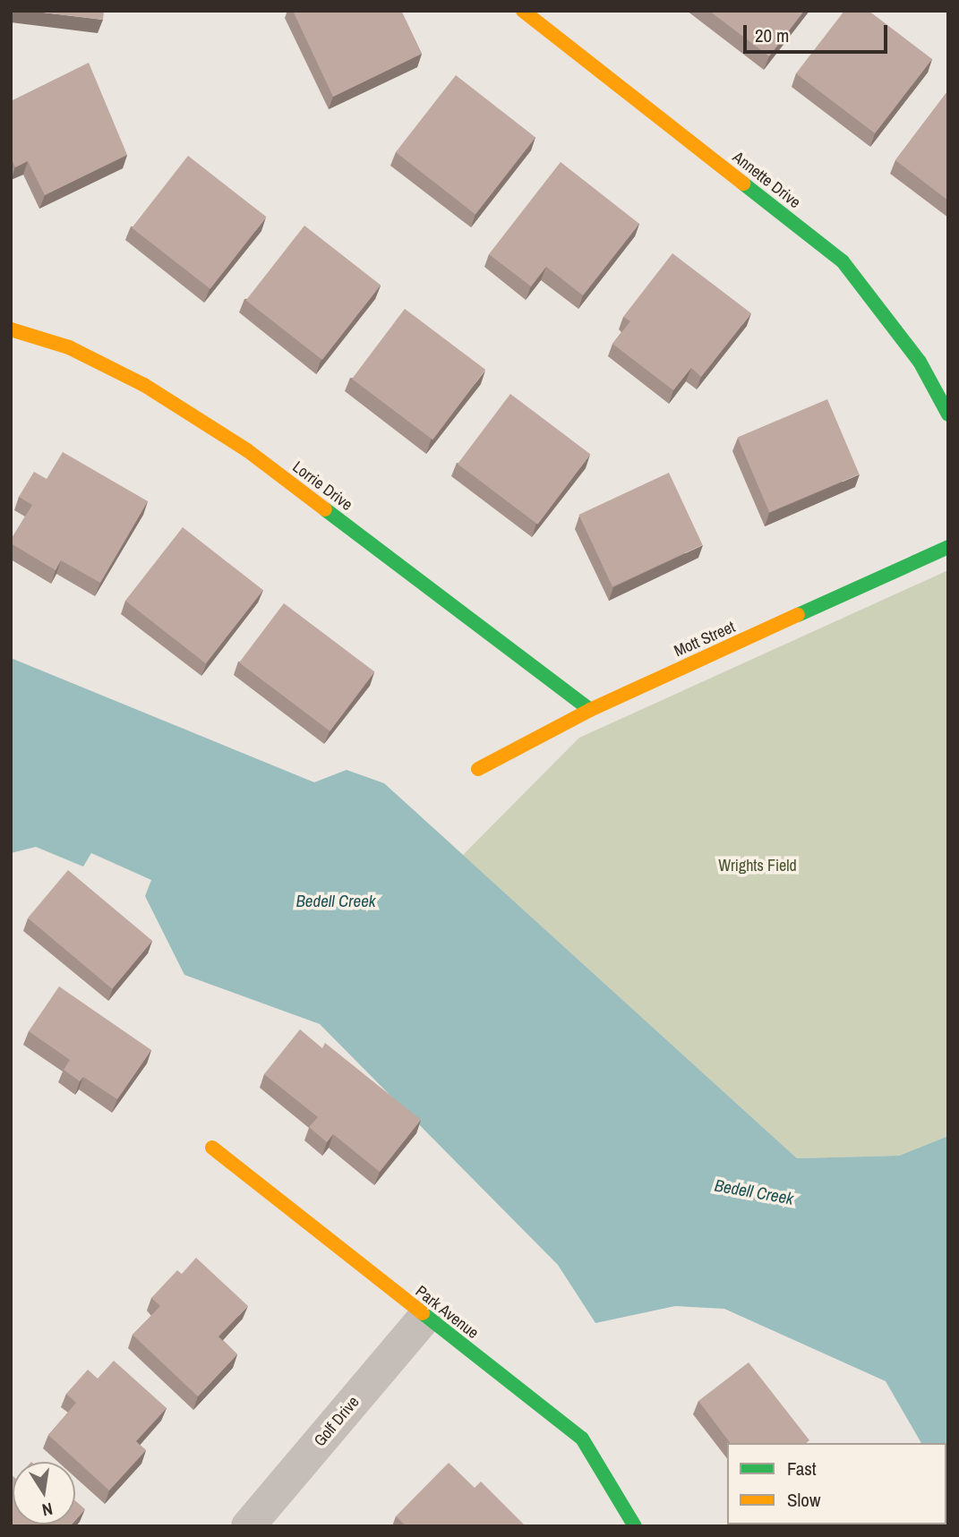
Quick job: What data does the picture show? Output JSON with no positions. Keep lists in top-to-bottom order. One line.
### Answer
{"streets":{"street":["Annette Drive","Lorrie Drive","Mott Street","Park Avenue","Golf Drive"]},"crossings":[["Lorrie Drive","Mott Street"],["Park Avenue","Golf Drive"]],"water":["Bedell Creek"],"parks":["Wrights Field"],"legend":["Fast","Slow"],"scale_bar":"20 m","north":"bottom"}
